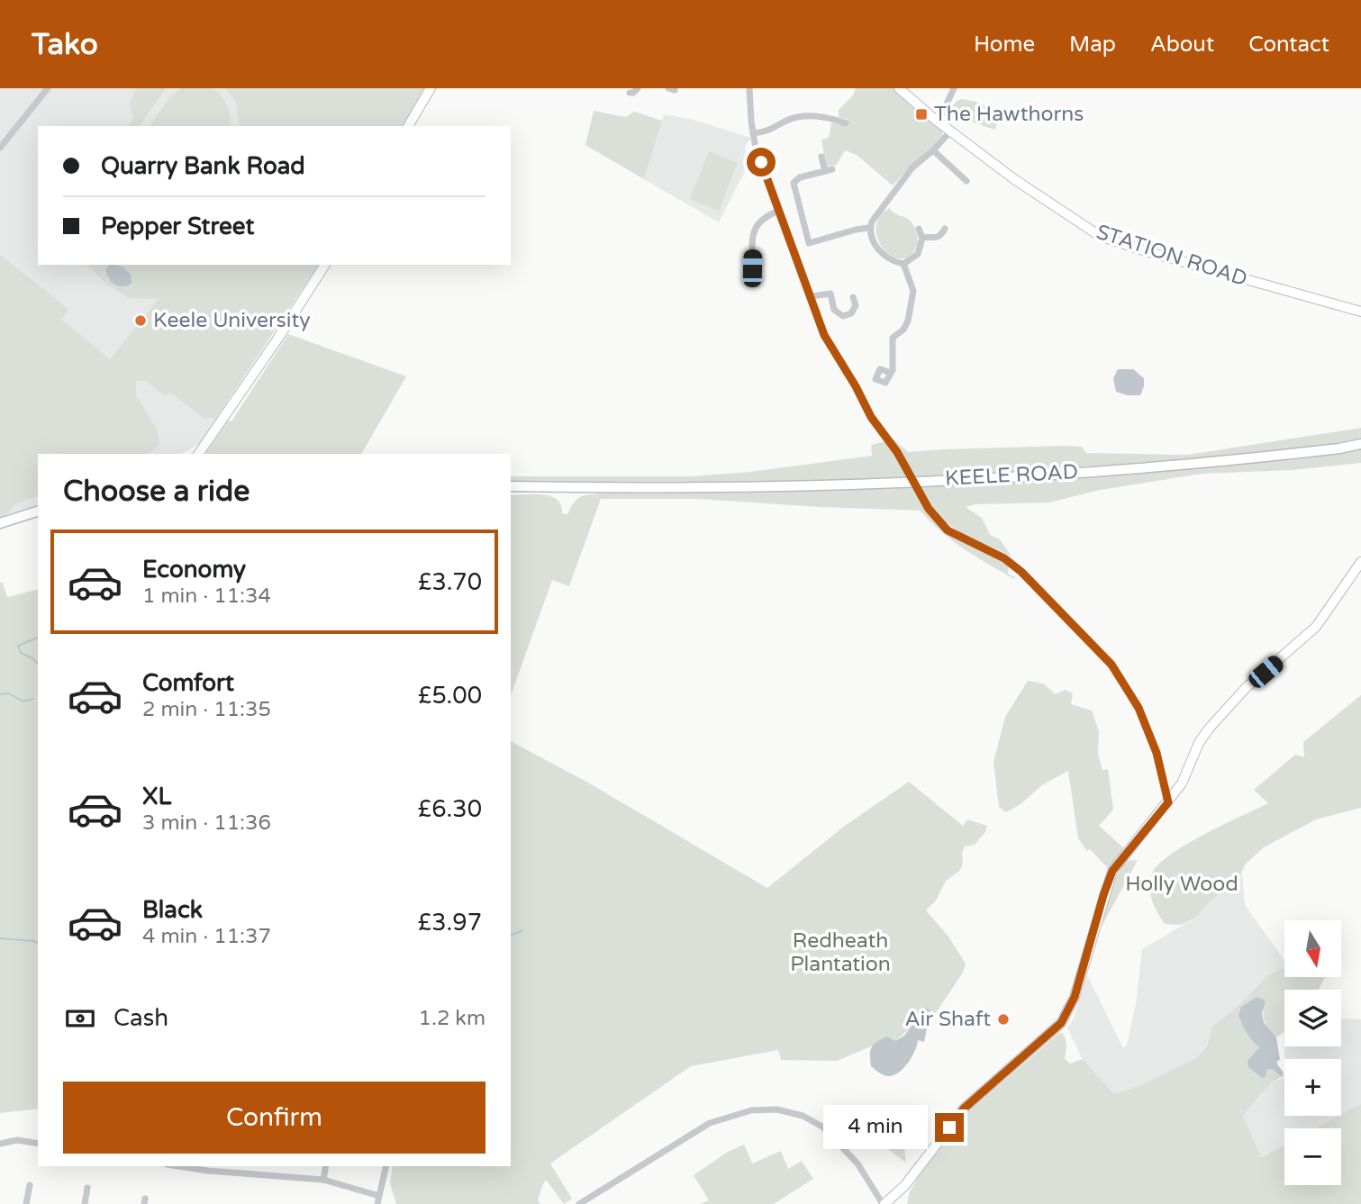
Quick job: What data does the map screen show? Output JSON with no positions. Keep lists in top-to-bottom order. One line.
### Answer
{"streets":{"main road":["STATION ROAD","KEELE ROAD"]},"parks":["Holly Wood","Redheath Plantation"],"places":{"transit":["The Hawthorns"],"other":["Keele University","Air Shaft"]},"north":"bottom","page":{"header":"Tako","nav":["Home","Map","About","Contact"],"banner":["Quarry Bank Road","Pepper Street"],"heading":"Choose a ride","list":[{"name":"Economy","note":"1 min · 11:34","value":"£3.70"},{"name":"Comfort","note":"2 min · 11:35","value":"£5.00"},{"name":"XL","note":"3 min · 11:36","value":"£6.30"},{"name":"Black","note":"4 min · 11:37","value":"£3.97"}],"map_buttons":["+","−"],"pay":["Cash","1.2 km"],"buttons":"Confirm","bubble":"4 min"}}
